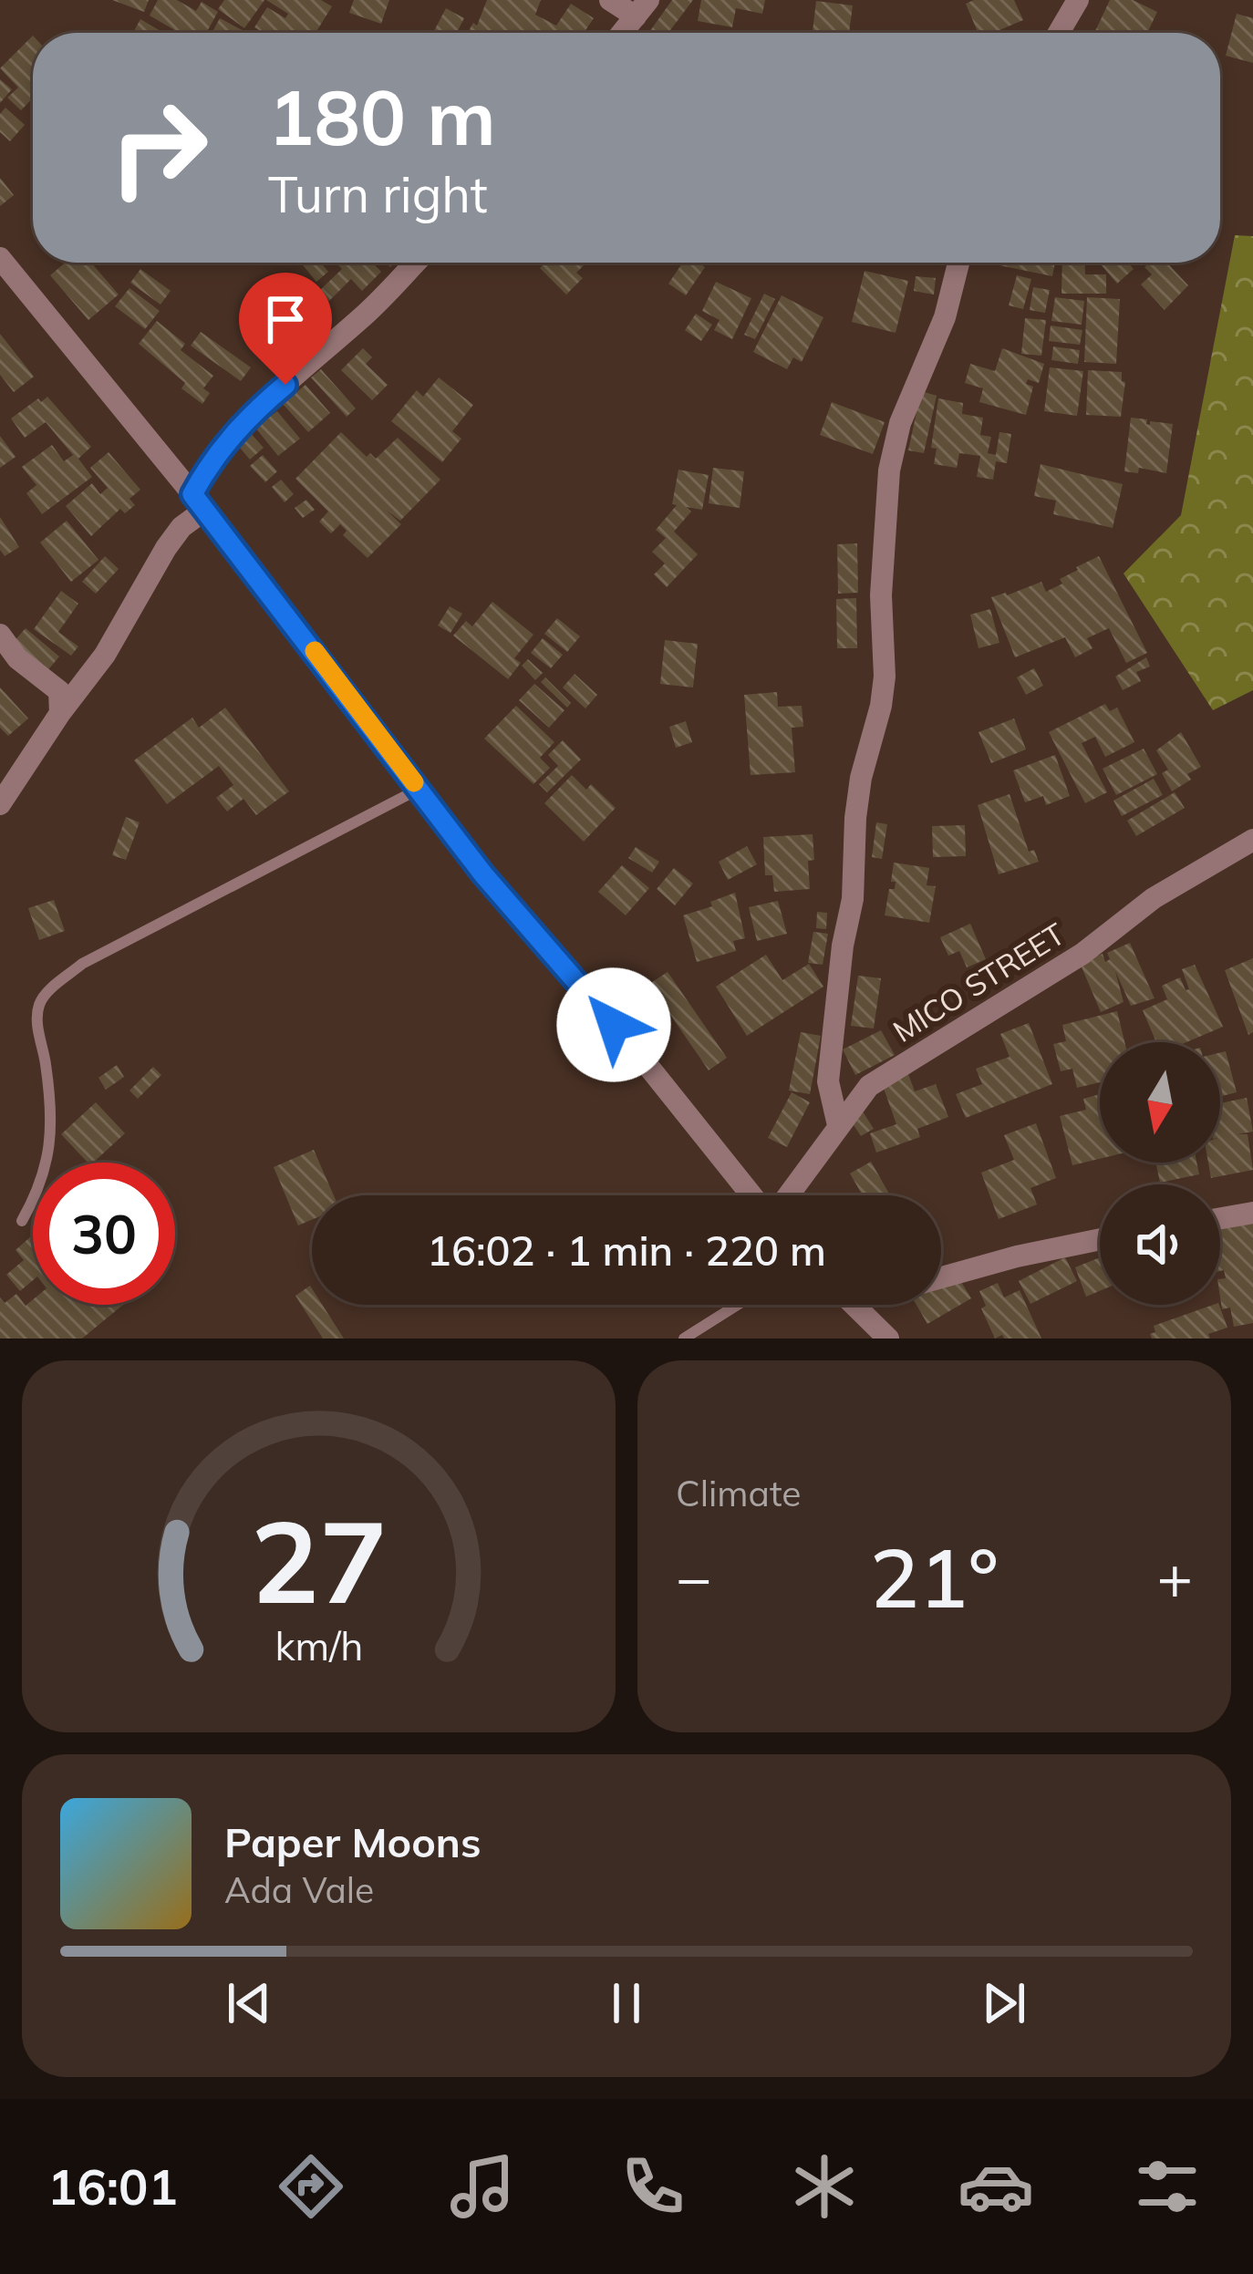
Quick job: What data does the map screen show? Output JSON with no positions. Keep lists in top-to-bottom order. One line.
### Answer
{"streets":{"street":["MICO STREET"]},"north":"bottom","page":{"turn":["180 m","Turn right"],"limit":"30","trip":"16:02 · 1 min · 220 m","tile":"Climate","heat":["−","21°","+"],"song":["Paper Moons","Ada Vale"],"tabs":"16:01","gauge":["27","km/h"]}}
